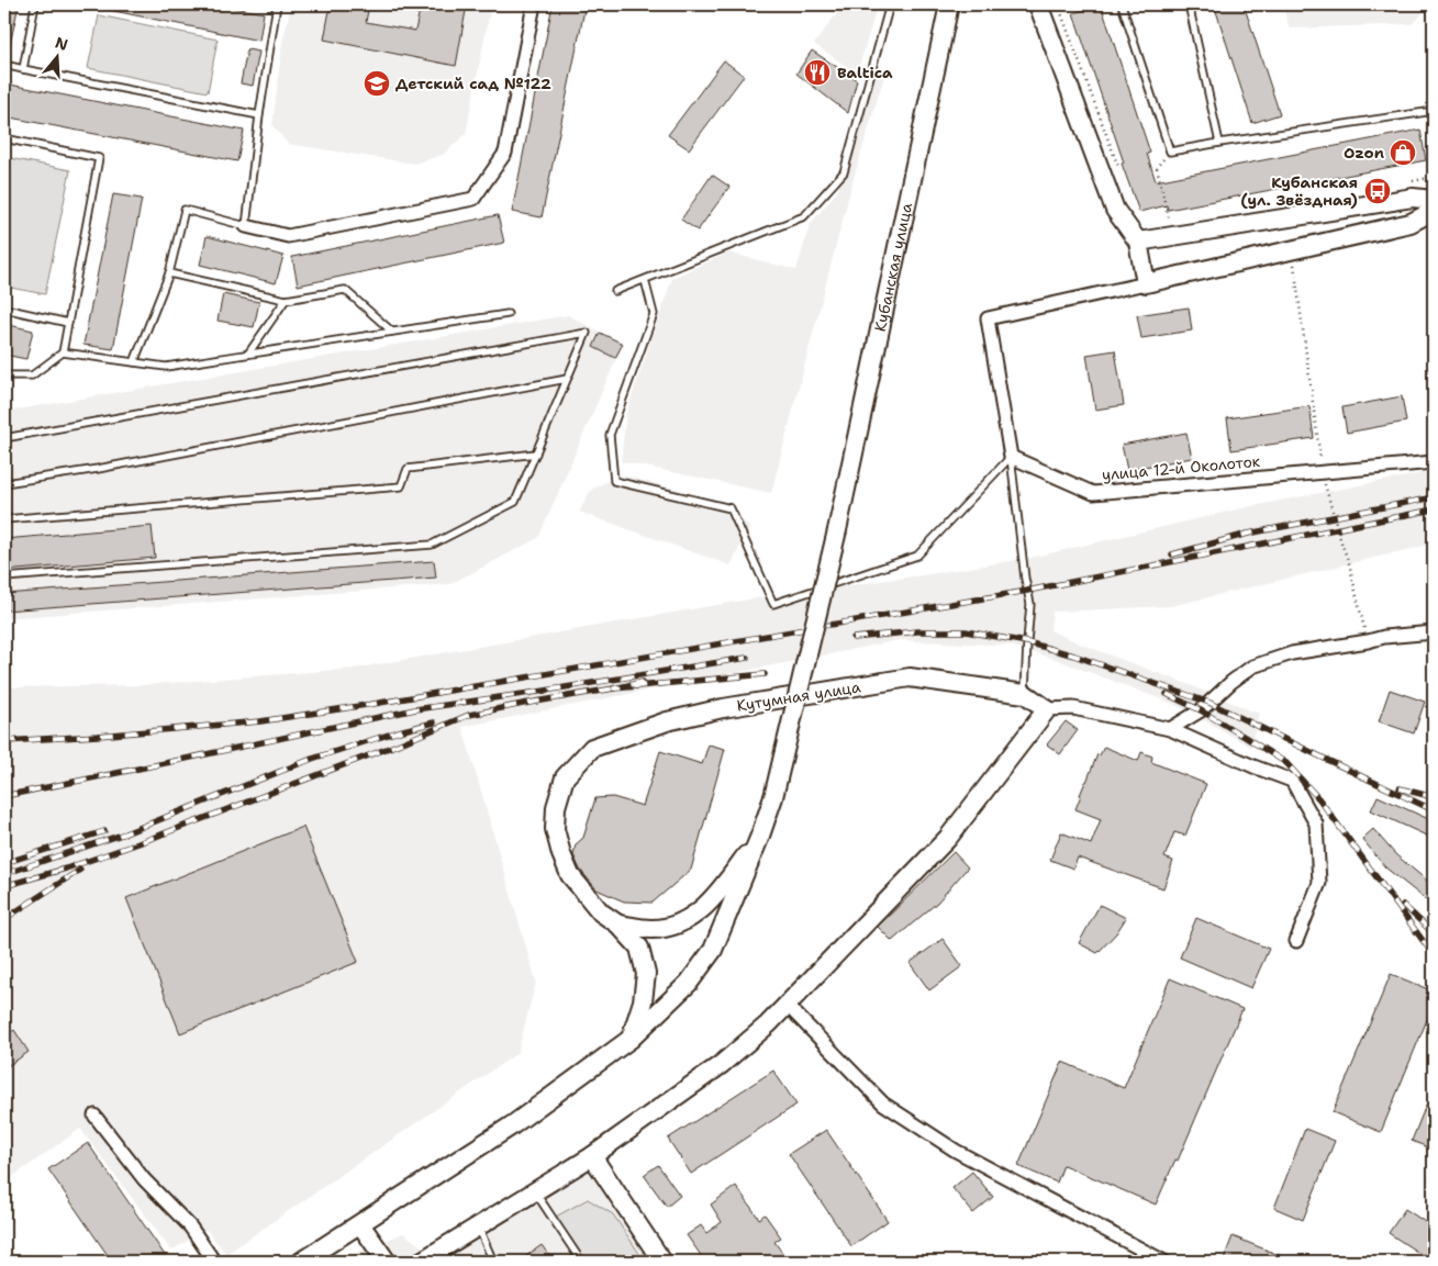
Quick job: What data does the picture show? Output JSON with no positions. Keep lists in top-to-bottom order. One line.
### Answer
{"streets":{"main road":["Кубанская улица","Кутумная улица"],"street":["улица 12-й Околоток"]},"places":{"restaurant":["Baltica"],"school or university":["Детский сад №122"],"shop":["Ozon"],"bus stop":["Кубанская (ул. Звёздная)"]},"north":"top"}
